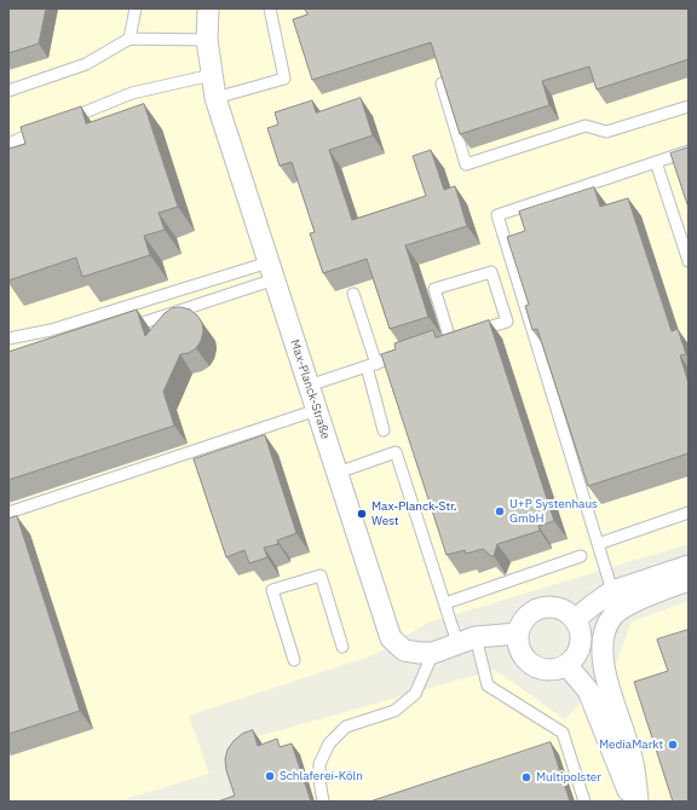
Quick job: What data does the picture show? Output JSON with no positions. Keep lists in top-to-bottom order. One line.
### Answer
{"streets":{"street":["Max-Planck-Straße"]},"places":["U+P Systenhaus GmbH","Max-Planck-Str. West","MediaMarkt","Schlaferei-Köln","Multipolster"]}
